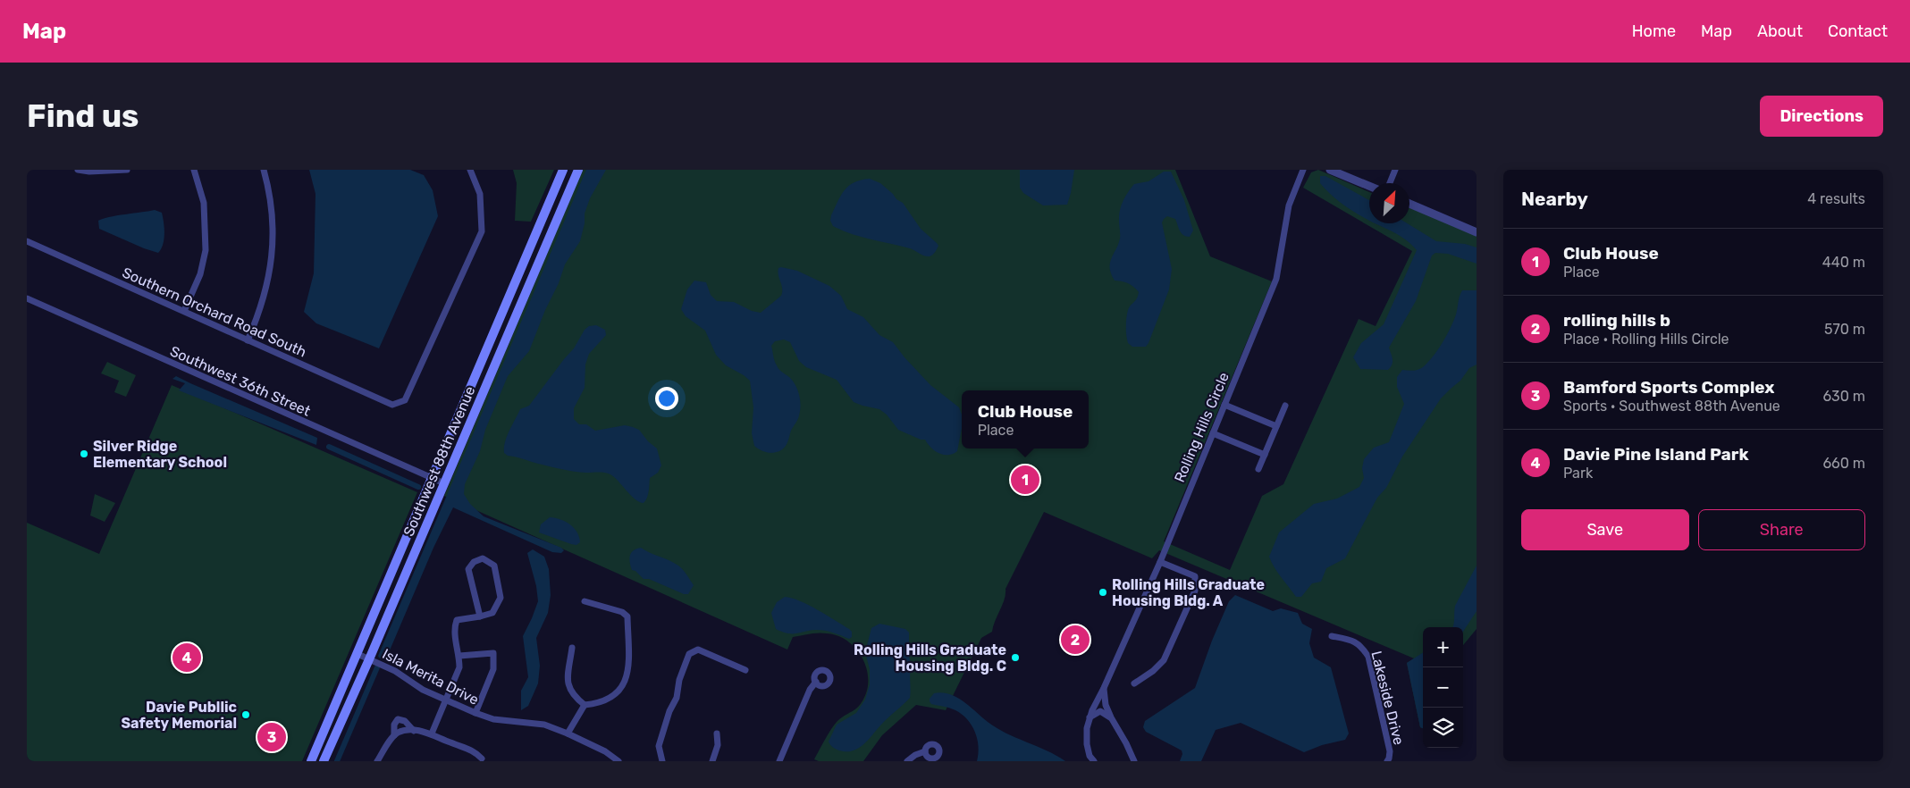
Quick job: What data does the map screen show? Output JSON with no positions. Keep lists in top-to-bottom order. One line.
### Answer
{"streets":{"main road":["Southwest 88th Avenue"],"street":["Southern Orchard Road South","Southwest 36th Street","Rolling Hills Circle","Isla Merita Drive","Lakeside Drive"]},"crossings":[["Southwest 36th Street","Southwest 88th Avenue"],["Southwest 88th Avenue","Isla Merita Drive"]],"places":["Silver Ridge Elementary School","Rolling Hills Graduate Housing Bldg. A","Rolling Hills Graduate Housing Bldg. C","Davie Publlic Safety Memorial"],"north":"top right","page":{"header":"Map","nav":["Home","Map","About","Contact"],"buttons":["Directions",["Save","Share"]],"title":"Find us","heading":["Nearby","4 results"],"list":[{"mark":"1","name":"Club House","note":"Place","value":"440 m"},{"mark":"2","name":"rolling hills b","note":"Place · Rolling Hills Circle","value":"570 m"},{"mark":"3","name":"Bamford Sports Complex","note":"Sports · Southwest 88th Avenue","value":"630 m"},{"mark":"4","name":"Davie Pine Island Park","note":"Park","value":"660 m"}],"popup":["Club House","Place"],"pins":["1","2","4","3"],"map_buttons":["+","−"]}}
